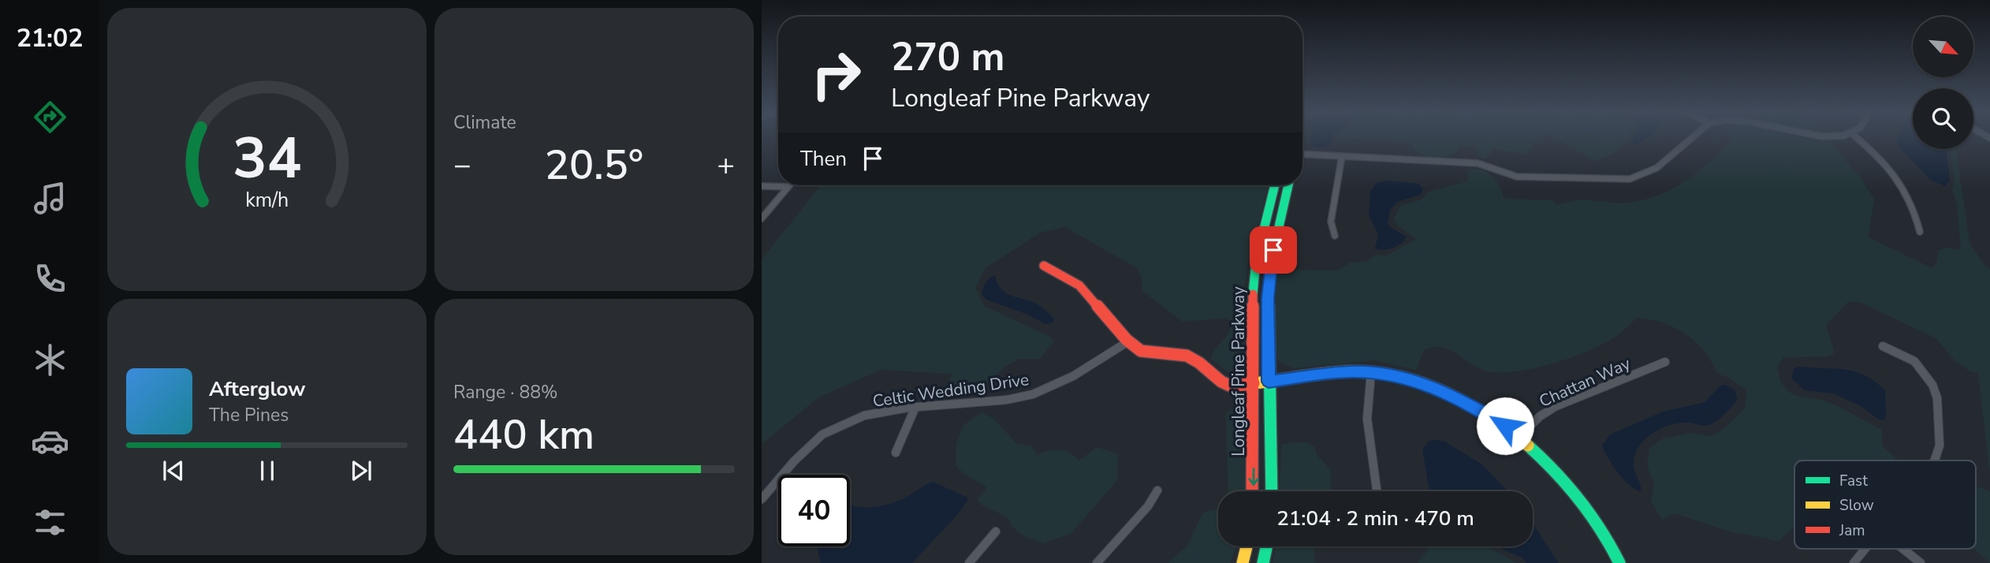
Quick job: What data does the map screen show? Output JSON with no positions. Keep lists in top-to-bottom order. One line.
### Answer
{"streets":{"main road":["Longleaf Pine Parkway"],"street":["Chattan Way","Celtic Wedding Drive"]},"legend":["Fast","Slow","Jam"],"north":"bottom right","page":{"tabs":"21:02","tile":["Climate",["Range · 88%","440 km"]],"turn":["270 m","Longleaf Pine Parkway"],"then":"Then","heat":["−","20.5°","+"],"song":["Afterglow","The Pines"],"limit":"40","trip":"21:04 · 2 min · 470 m","gauge":["34","km/h"]}}
